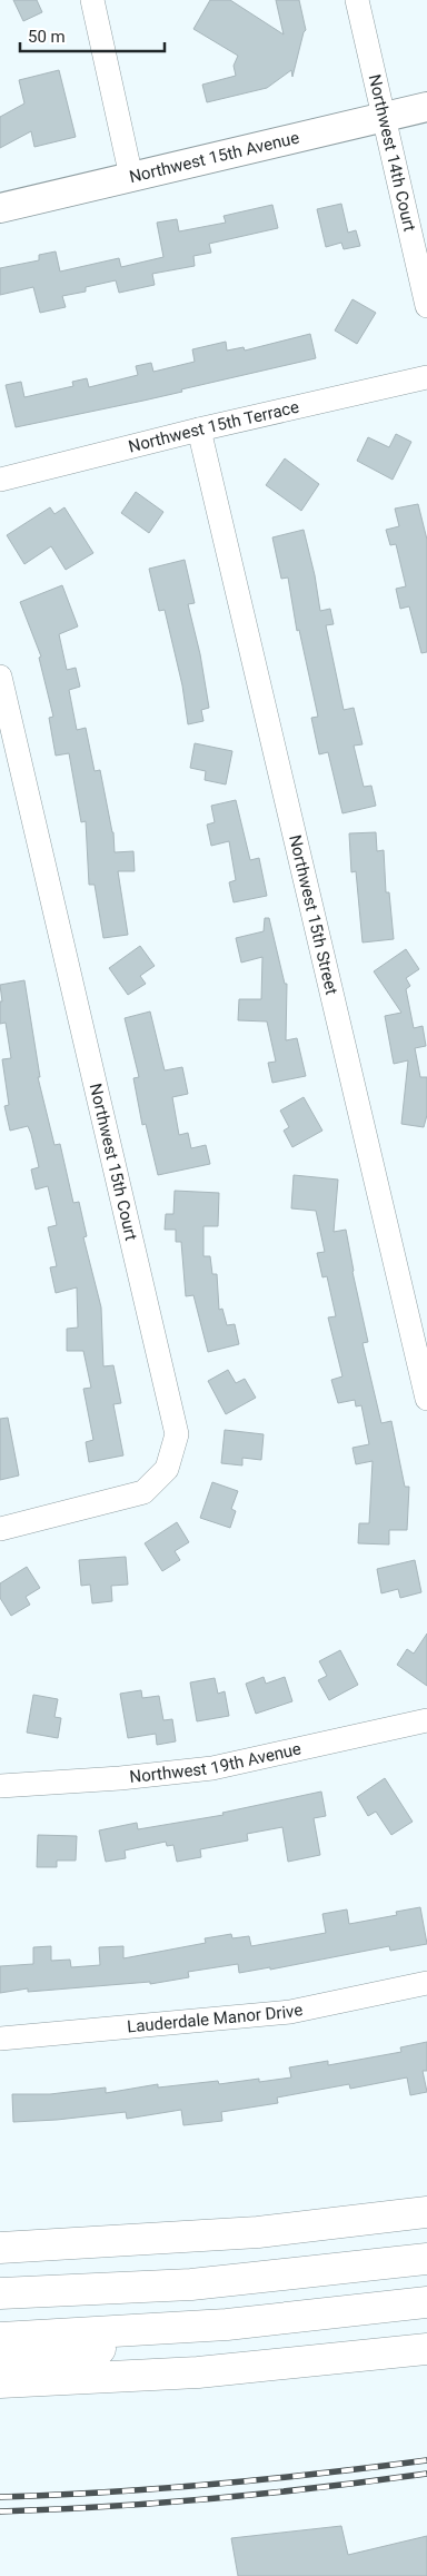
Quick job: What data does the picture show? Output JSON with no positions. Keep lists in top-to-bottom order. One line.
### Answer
{"streets":{"street":["Northwest 14th Court","Northwest 15th Avenue","Northwest 15th Terrace","Northwest 15th Street","Northwest 15th Court","Northwest 19th Avenue","Lauderdale Manor Drive"]},"crossings":[["Northwest 14th Court","Northwest 15th Avenue"],["Northwest 15th Terrace","Northwest 15th Street"]],"scale_bar":"50 m"}
